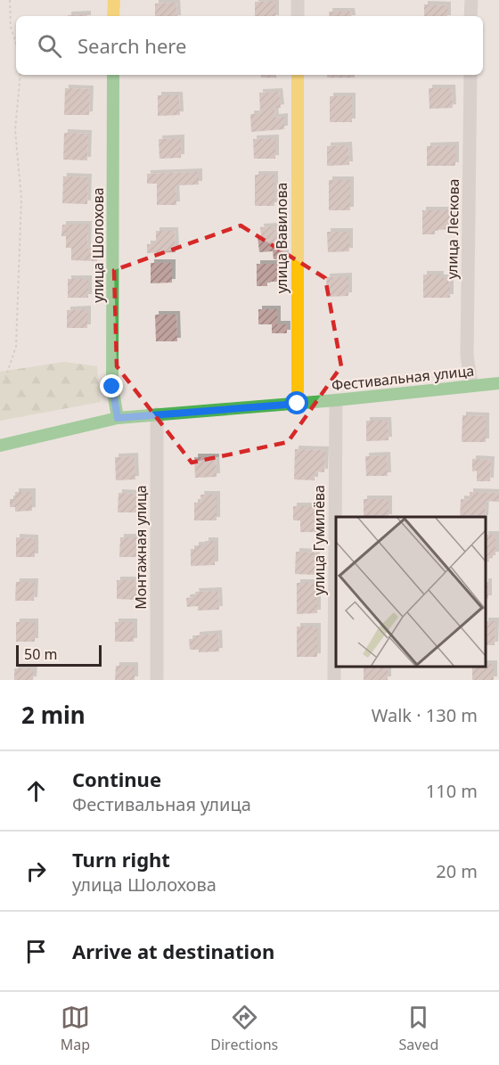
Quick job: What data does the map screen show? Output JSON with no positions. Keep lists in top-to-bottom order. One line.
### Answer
{"streets":{"street":["улица Лескова","улица Вавилова","улица Шолохова","Фестивальная улица","улица Гумилёва","Монтажная улица"]},"crossings":[["улица Лескова","Фестивальная улица"],["улица Вавилова","Фестивальная улица"],["улица Шолохова","Фестивальная улица"],["Фестивальная улица","улица Гумилёва"],["Фестивальная улица","Монтажная улица"]],"scale_bar":"50 m","page":{"search":"Search here","scale":"50 m","heading":["2 min","Walk · 130 m"],"list":[["Continue","Фестивальная улица","110 m"],["Turn right","улица Шолохова","20 m"],"Arrive at destination"],"nav":["Map","Directions","Saved"]}}
